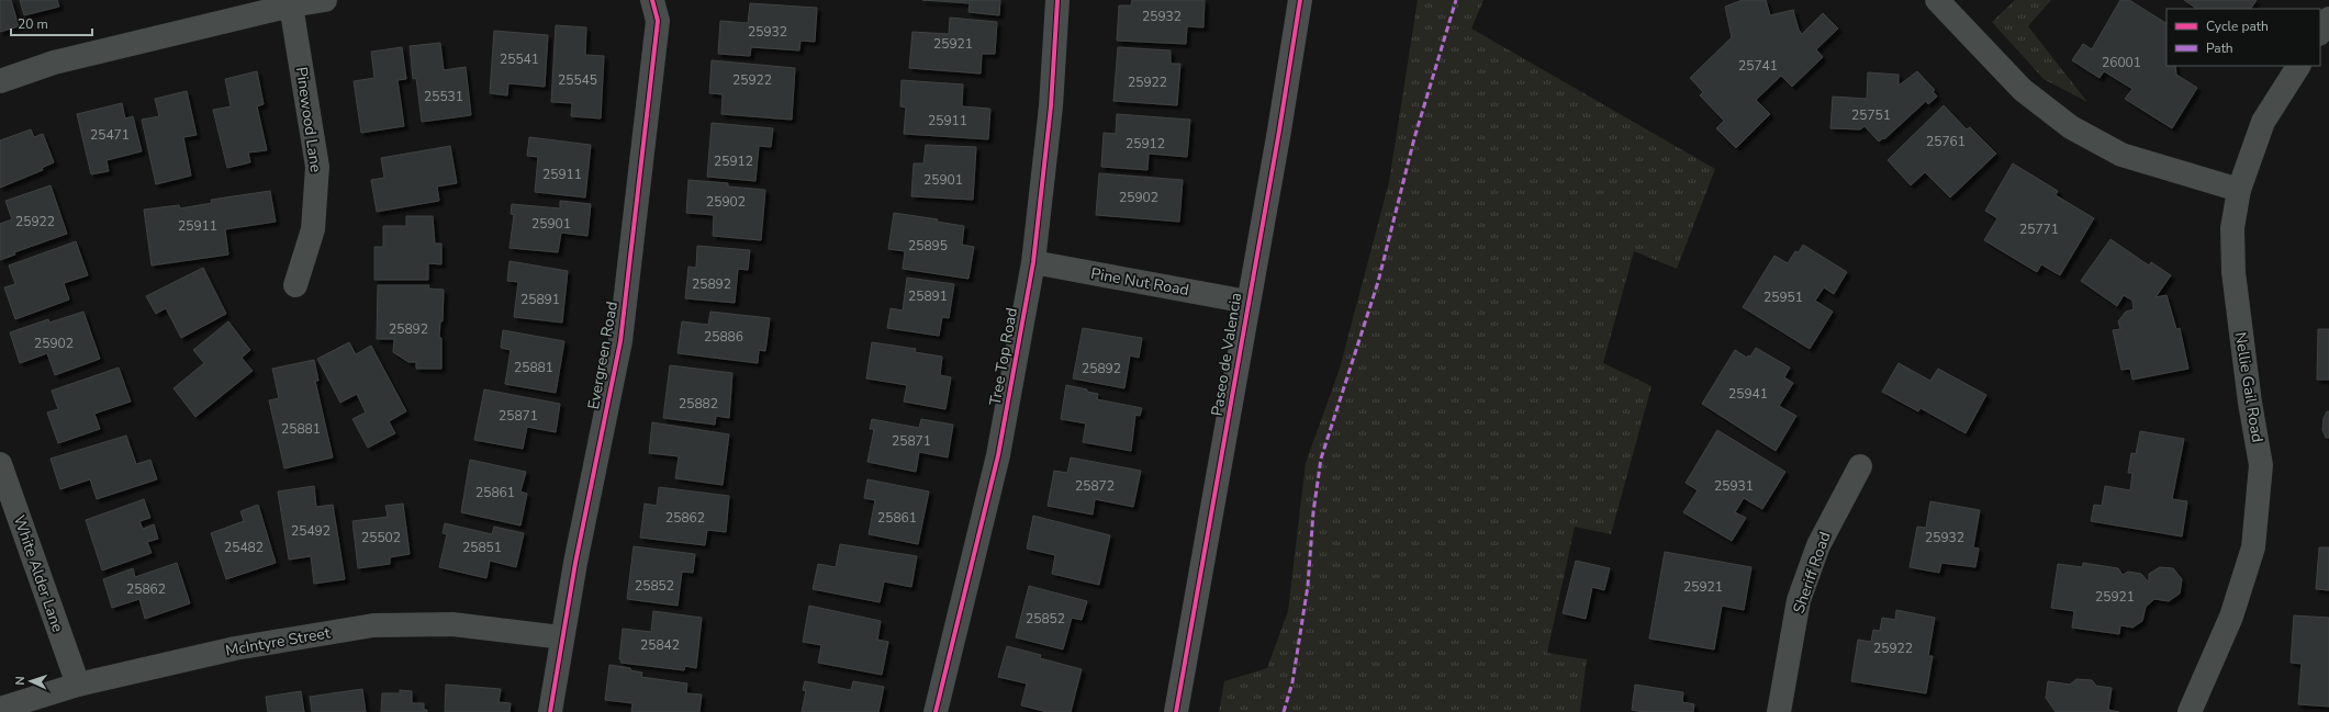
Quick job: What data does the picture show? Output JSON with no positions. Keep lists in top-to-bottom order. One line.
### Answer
{"streets":{"main road":["Paseo de Valencia"],"street":["Pinewood Lane","Pine Nut Road","Evergreen Road","Tree Top Road","Nellie Gail Road","Sheriff Road","White Alder Lane","McIntyre Street"]},"crossings":[["Pine Nut Road","Paseo de Valencia"],["Pine Nut Road","Tree Top Road"],["Evergreen Road","McIntyre Street"],["White Alder Lane","McIntyre Street"]],"house_numbers":["25932","25932","25921","25541","26001","25741","25545","25922","25922","25531","25751","25911","25471","25761","25912","25912","25911","25901","25902","25902","25922","25901","25911","25771","25895","25892","25891","25951","25891","25892","25886","25902","25881","25892","25941","25882","25871","25881","25871","25872","25931","25861","25862","25861","25492","25502","25932","25482","25851","25852","25921","25862","25921","25852","25842","25922"],"legend":["Cycle path","Path"],"scale_bar":"20 m","north":"left"}
